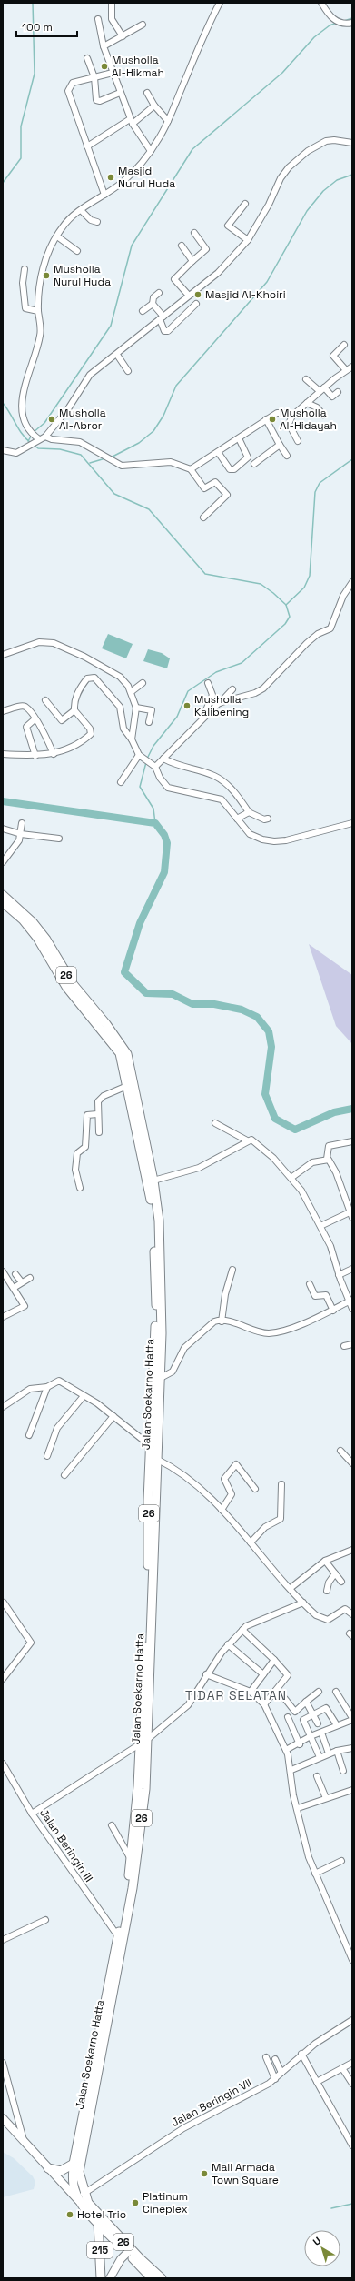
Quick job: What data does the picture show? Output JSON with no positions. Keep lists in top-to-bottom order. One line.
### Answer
{"streets":{"highway":["26","Jalan Soekarno Hatta","215"],"street":["Jalan Beringin III","Jalan Beringin VII"]},"crossings":[["26","Jalan Soekarno Hatta"],["26","Jalan Beringin VII"],["26","215"],["Jalan Soekarno Hatta","Jalan Beringin III"]],"districts":["TIDAR SELATAN"],"places":["Musholla Al-Hikmah","Masjid Nurul Huda","Musholla Nurul Huda","Masjid Al-Khoiri","Musholla Al-Abror","Musholla Al-Hidayah","Musholla Kalibening","Mall Armada Town Square","Platinum Cineplex","Hotel Trio"],"scale_bar":"100 m","north":"top left"}
